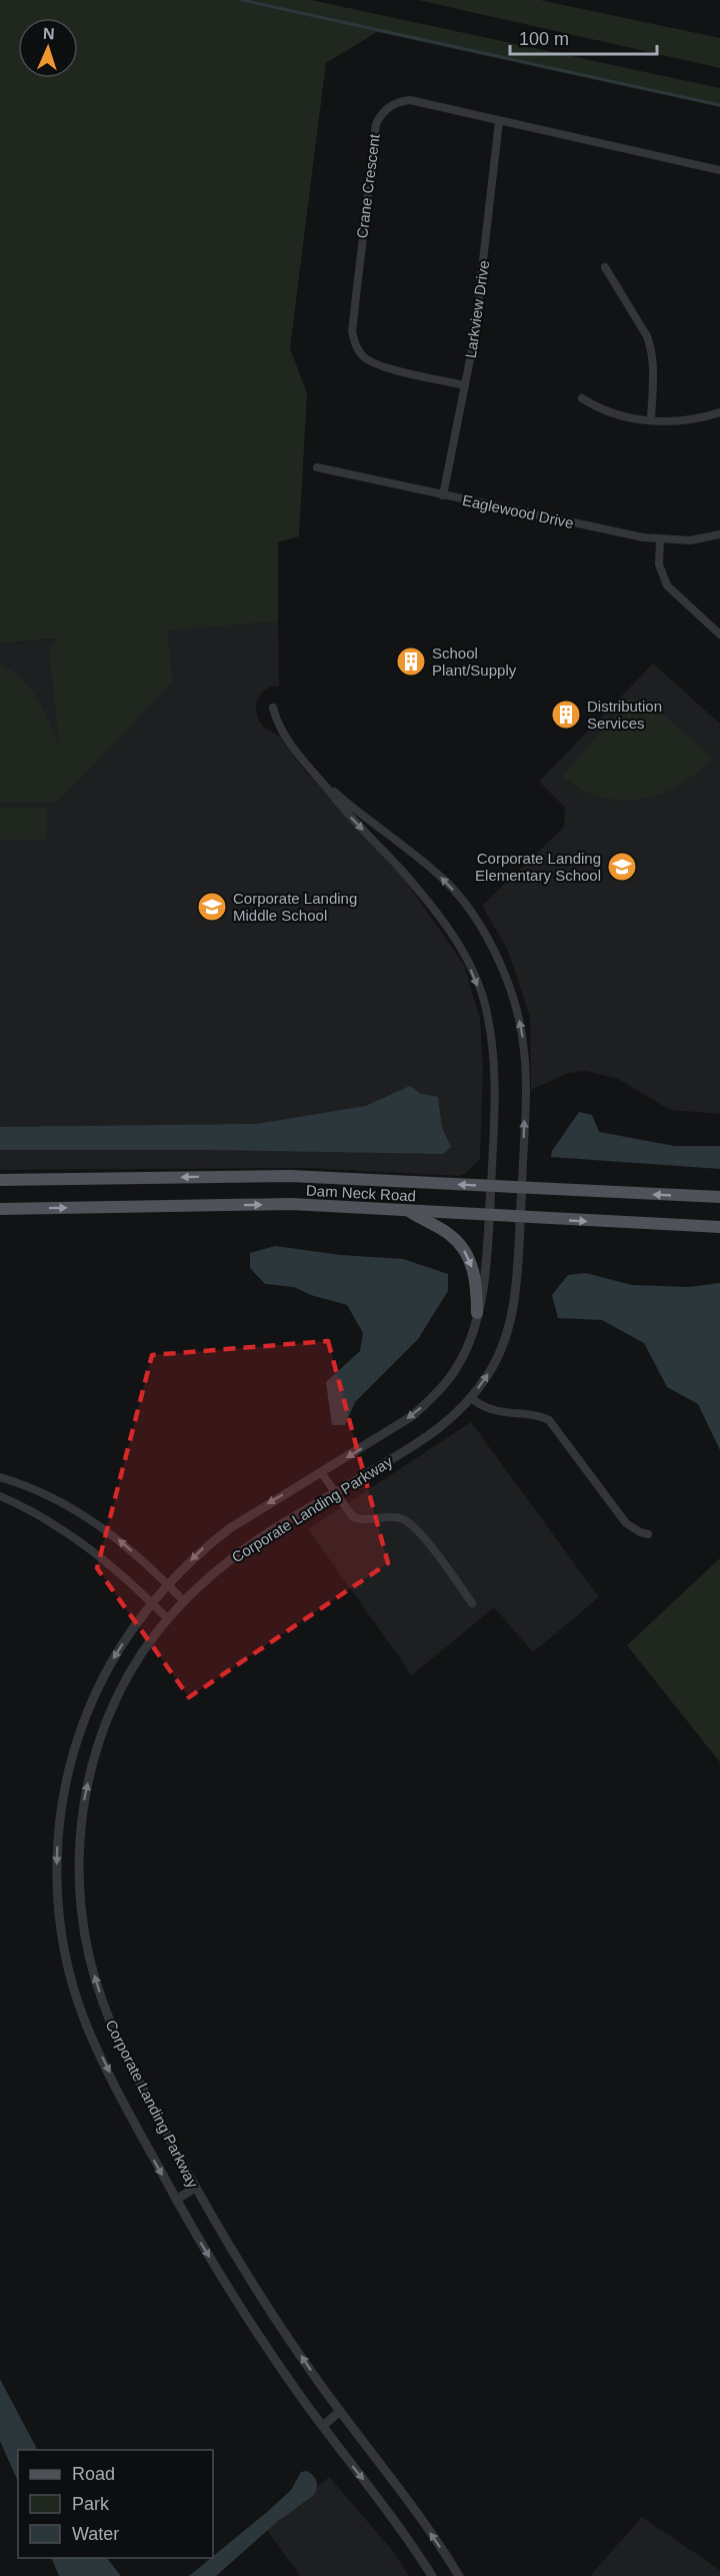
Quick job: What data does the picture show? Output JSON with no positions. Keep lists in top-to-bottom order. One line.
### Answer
{"streets":{"main road":["Dam Neck Road"],"street":["Crane Crescent","Larkview Drive","Eaglewood Drive","Corporate Landing Parkway"]},"crossings":[["Crane Crescent","Larkview Drive"],["Larkview Drive","Eaglewood Drive"],["Dam Neck Road","Corporate Landing Parkway"]],"places":{"building":["School Plant/Supply","Distribution Services"],"school or university":["Corporate Landing Elementary School","Corporate Landing Middle School"]},"legend":["Road","Park","Water"],"scale_bar":"100 m","north":"top"}
